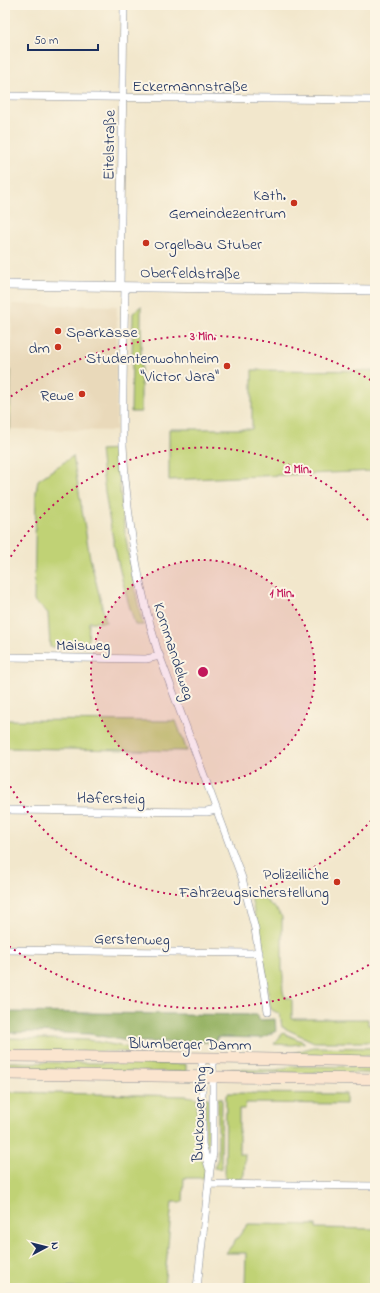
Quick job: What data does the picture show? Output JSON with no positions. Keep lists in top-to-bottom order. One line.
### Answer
{"streets":{"main road":["Blumberger Damm"],"street":["Eckermannstraße","Eitelstraße","Oberfeldstraße","Maisweg","Kornmandelweg","Hafersteig","Gerstenweg","Buckower Ring"]},"crossings":[["Eckermannstraße","Eitelstraße"],["Eitelstraße","Oberfeldstraße"],["Eitelstraße","Kornmandelweg"],["Oberfeldstraße","Kornmandelweg"],["Maisweg","Kornmandelweg"],["Kornmandelweg","Hafersteig"],["Kornmandelweg","Gerstenweg"],["Blumberger Damm","Buckower Ring"]],"places":["Kath. Gemeindezentrum","Orgelbau Stuber","Sparkasse","dm","Studentenwohnheim \"Victor Jara\"","Rewe","Polizeiliche Fahrzeugsicherstellung"],"scale_bar":"50 m","north":"right","rings":["3 Min.","2 Min.","1 Min."]}
